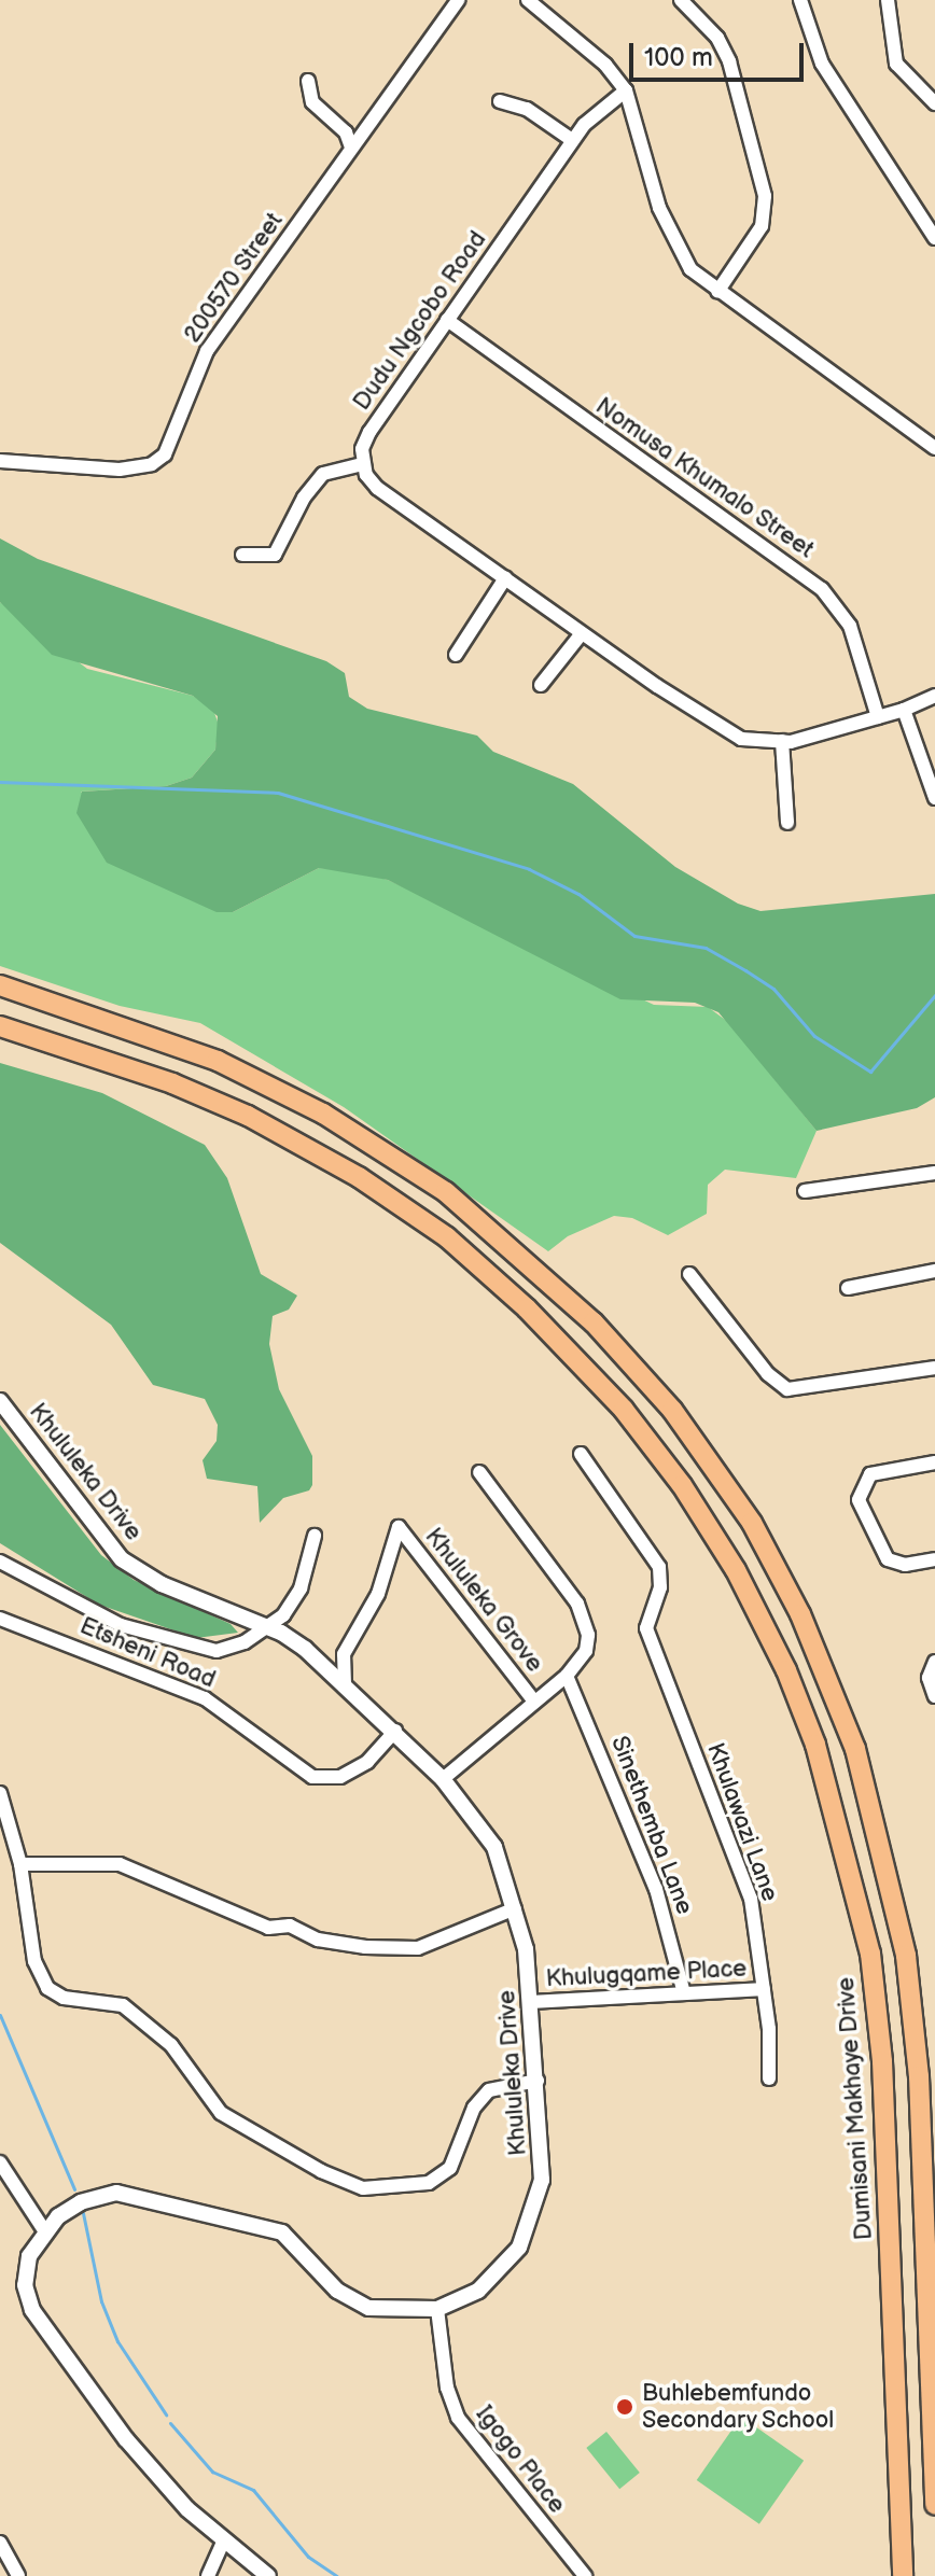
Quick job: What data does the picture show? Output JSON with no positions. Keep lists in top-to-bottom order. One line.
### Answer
{"streets":{"main road":["Dumisani Makhaye Drive"],"street":["200570 Street","Dudu Ngcobo Road","Nomusa Khumalo Street","Khululeka Drive","Khululeka Grove","Etsheni Road","Khulawazi Lane","Sinethemba Lane","Khulugqame Place","Igogo Place"]},"crossings":[["Dudu Ngcobo Road","Nomusa Khumalo Street"],["Khululeka Drive","Khululeka Grove"],["Khululeka Drive","Etsheni Road"],["Khululeka Drive","Khulugqame Place"],["Khululeka Drive","Igogo Place"],["Khulawazi Lane","Khulugqame Place"],["Sinethemba Lane","Khulugqame Place"]],"places":["Buhlebemfundo Secondary School"],"scale_bar":"100 m"}
